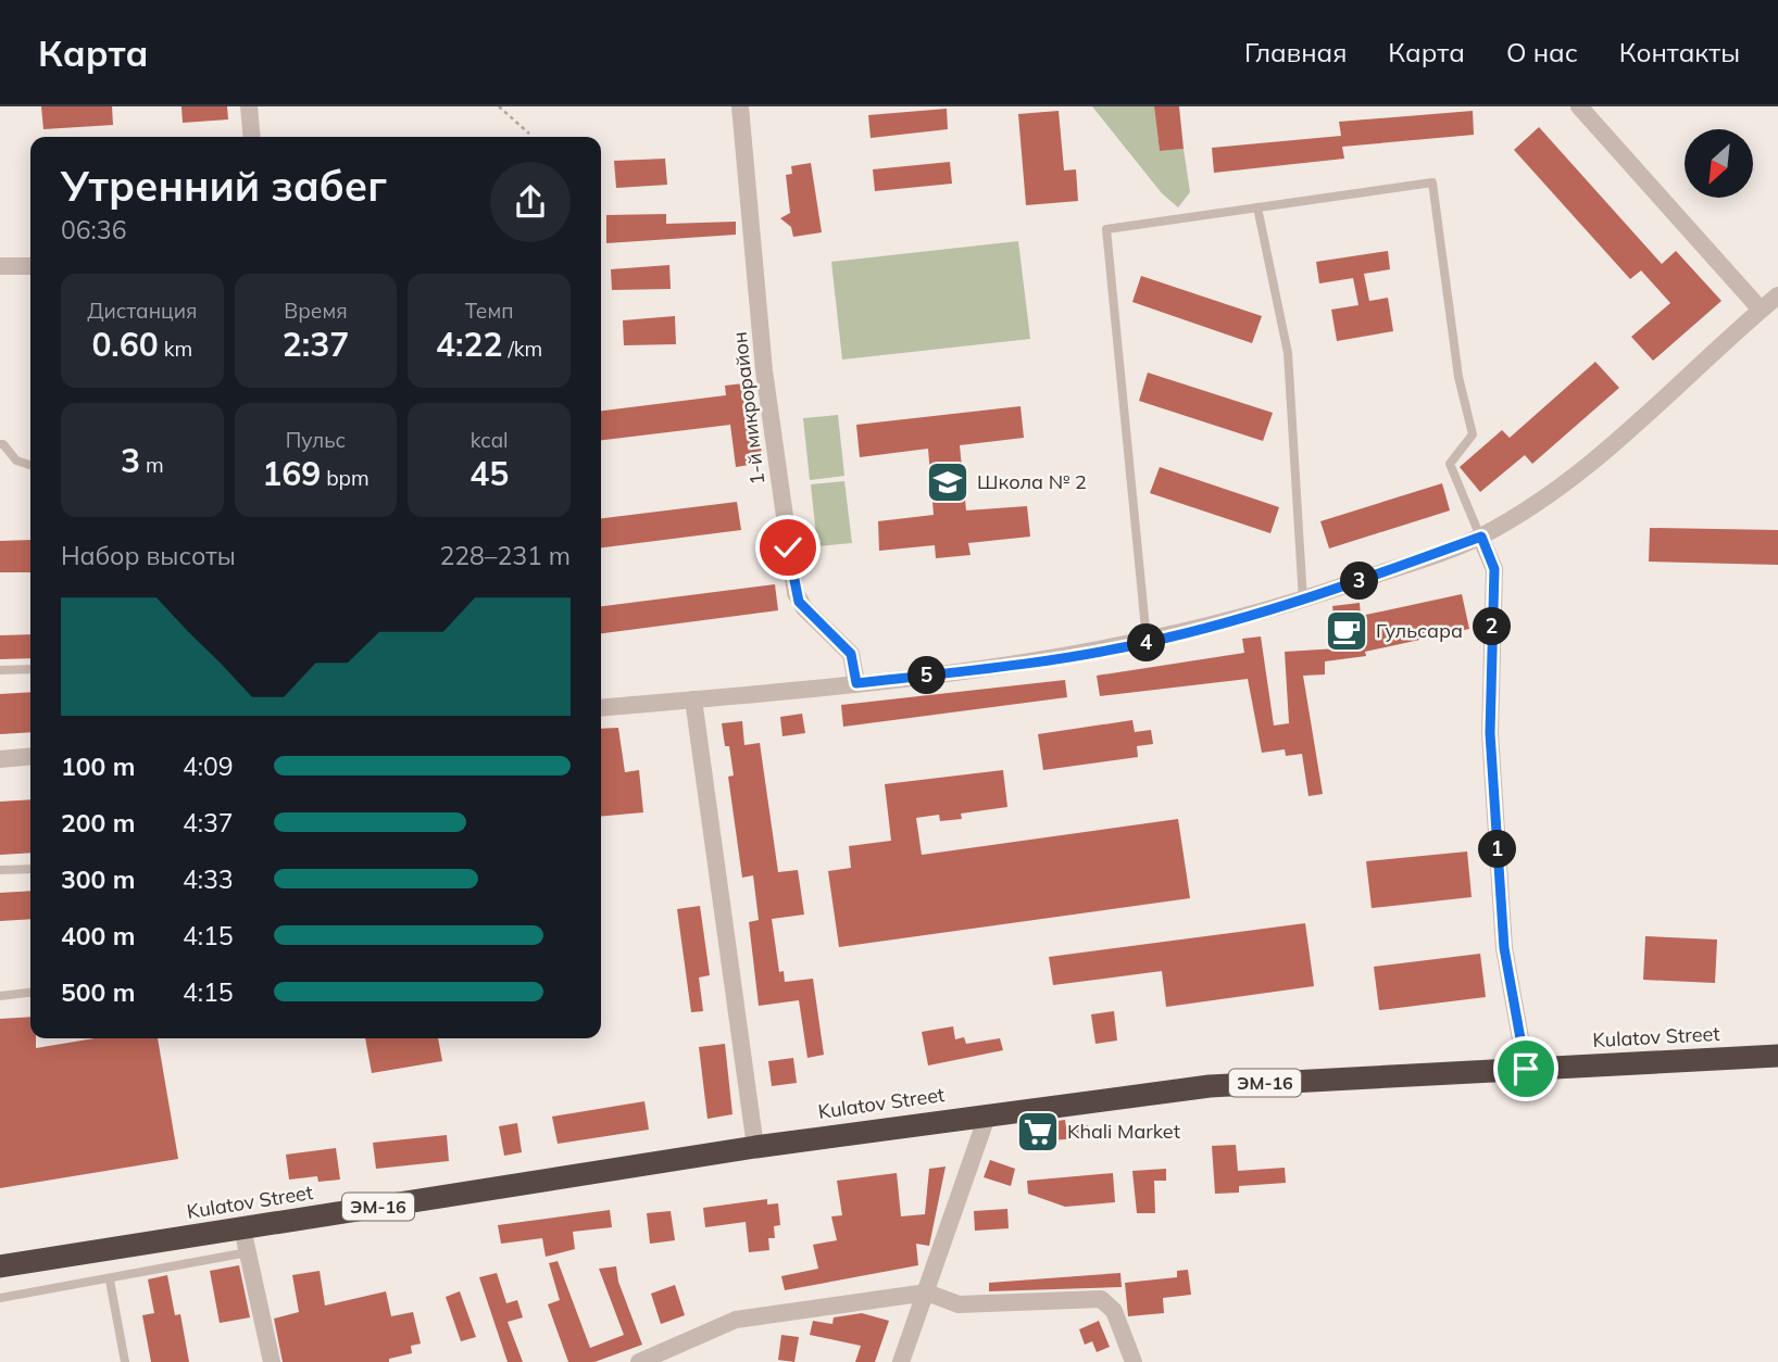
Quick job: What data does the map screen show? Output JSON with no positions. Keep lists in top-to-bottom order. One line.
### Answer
{"streets":{"highway":["Kulatov Street","ЭМ-16"],"street":["1-й микрорайон"]},"places":{"school or university":["Школа № 2"],"cafe":["Гульсара"],"supermarket":["Khali Market"]},"north":"bottom left","page":{"header":"Карта","nav":["Главная","Карта","О нас","Контакты"],"heading":["Утренний забег","06:36"],"stats":[["Дистанция","0.60 km"],["Время","2:37"],["Темп","4:22 /km"],["3 m"],["Пульс","169 bpm"],["kcal","45"]],"chart":["Набор высоты","228–231 m"],"pins":["3","2","4","5","1"],"list":[{"name":"100 m","note":"4:09"},{"name":"200 m","note":"4:37"},{"name":"300 m","note":"4:33"},{"name":"400 m","note":"4:15"},{"name":"500 m","note":"4:15"}]}}
